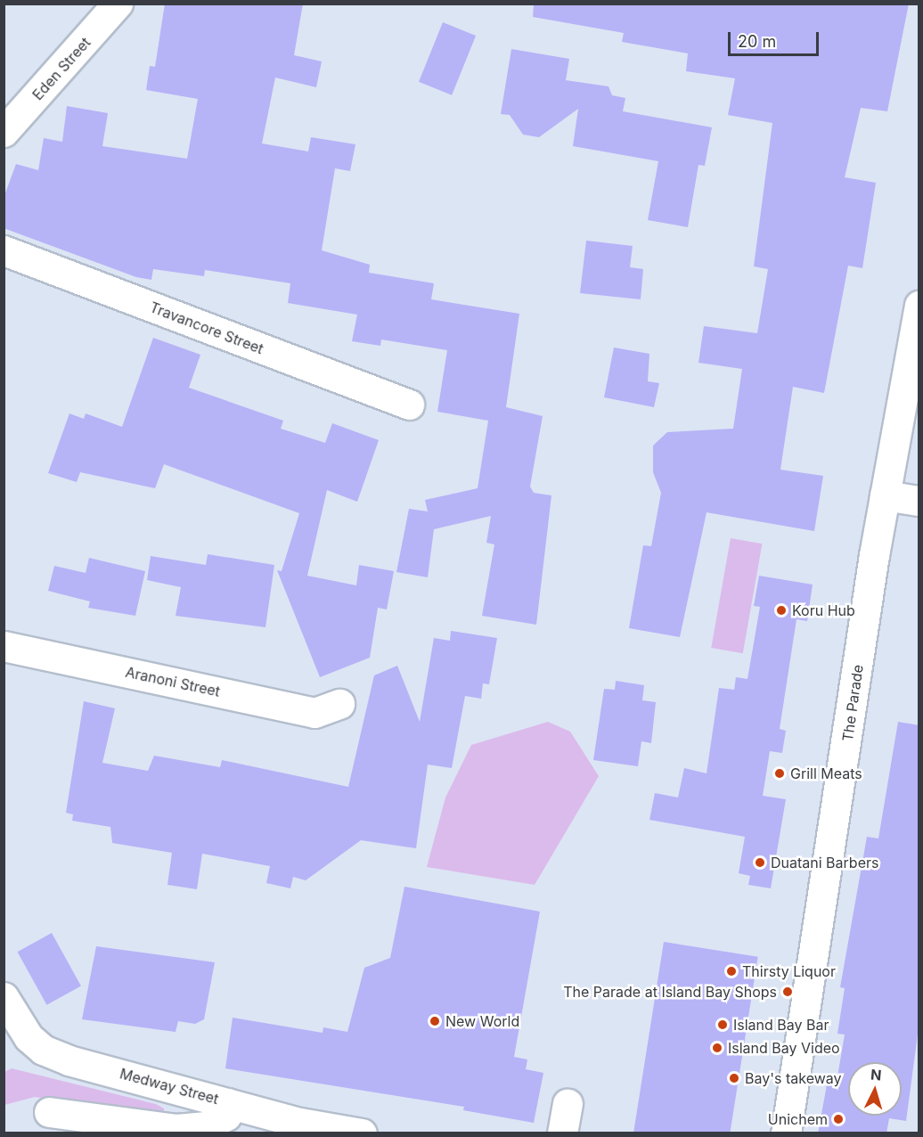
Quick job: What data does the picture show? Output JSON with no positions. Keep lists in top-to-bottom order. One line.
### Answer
{"streets":{"street":["Eden Street","Travancore Street","Aranoni Street","The Parade","Medway Street"]},"places":["Koru Hub","Grill Meats","Duatani Barbers","Thirsty Liquor","The Parade at Island Bay Shops","New World","Island Bay Bar","Island Bay Video","Bay's takeway","Unichem"],"scale_bar":"20 m","north":"top"}
